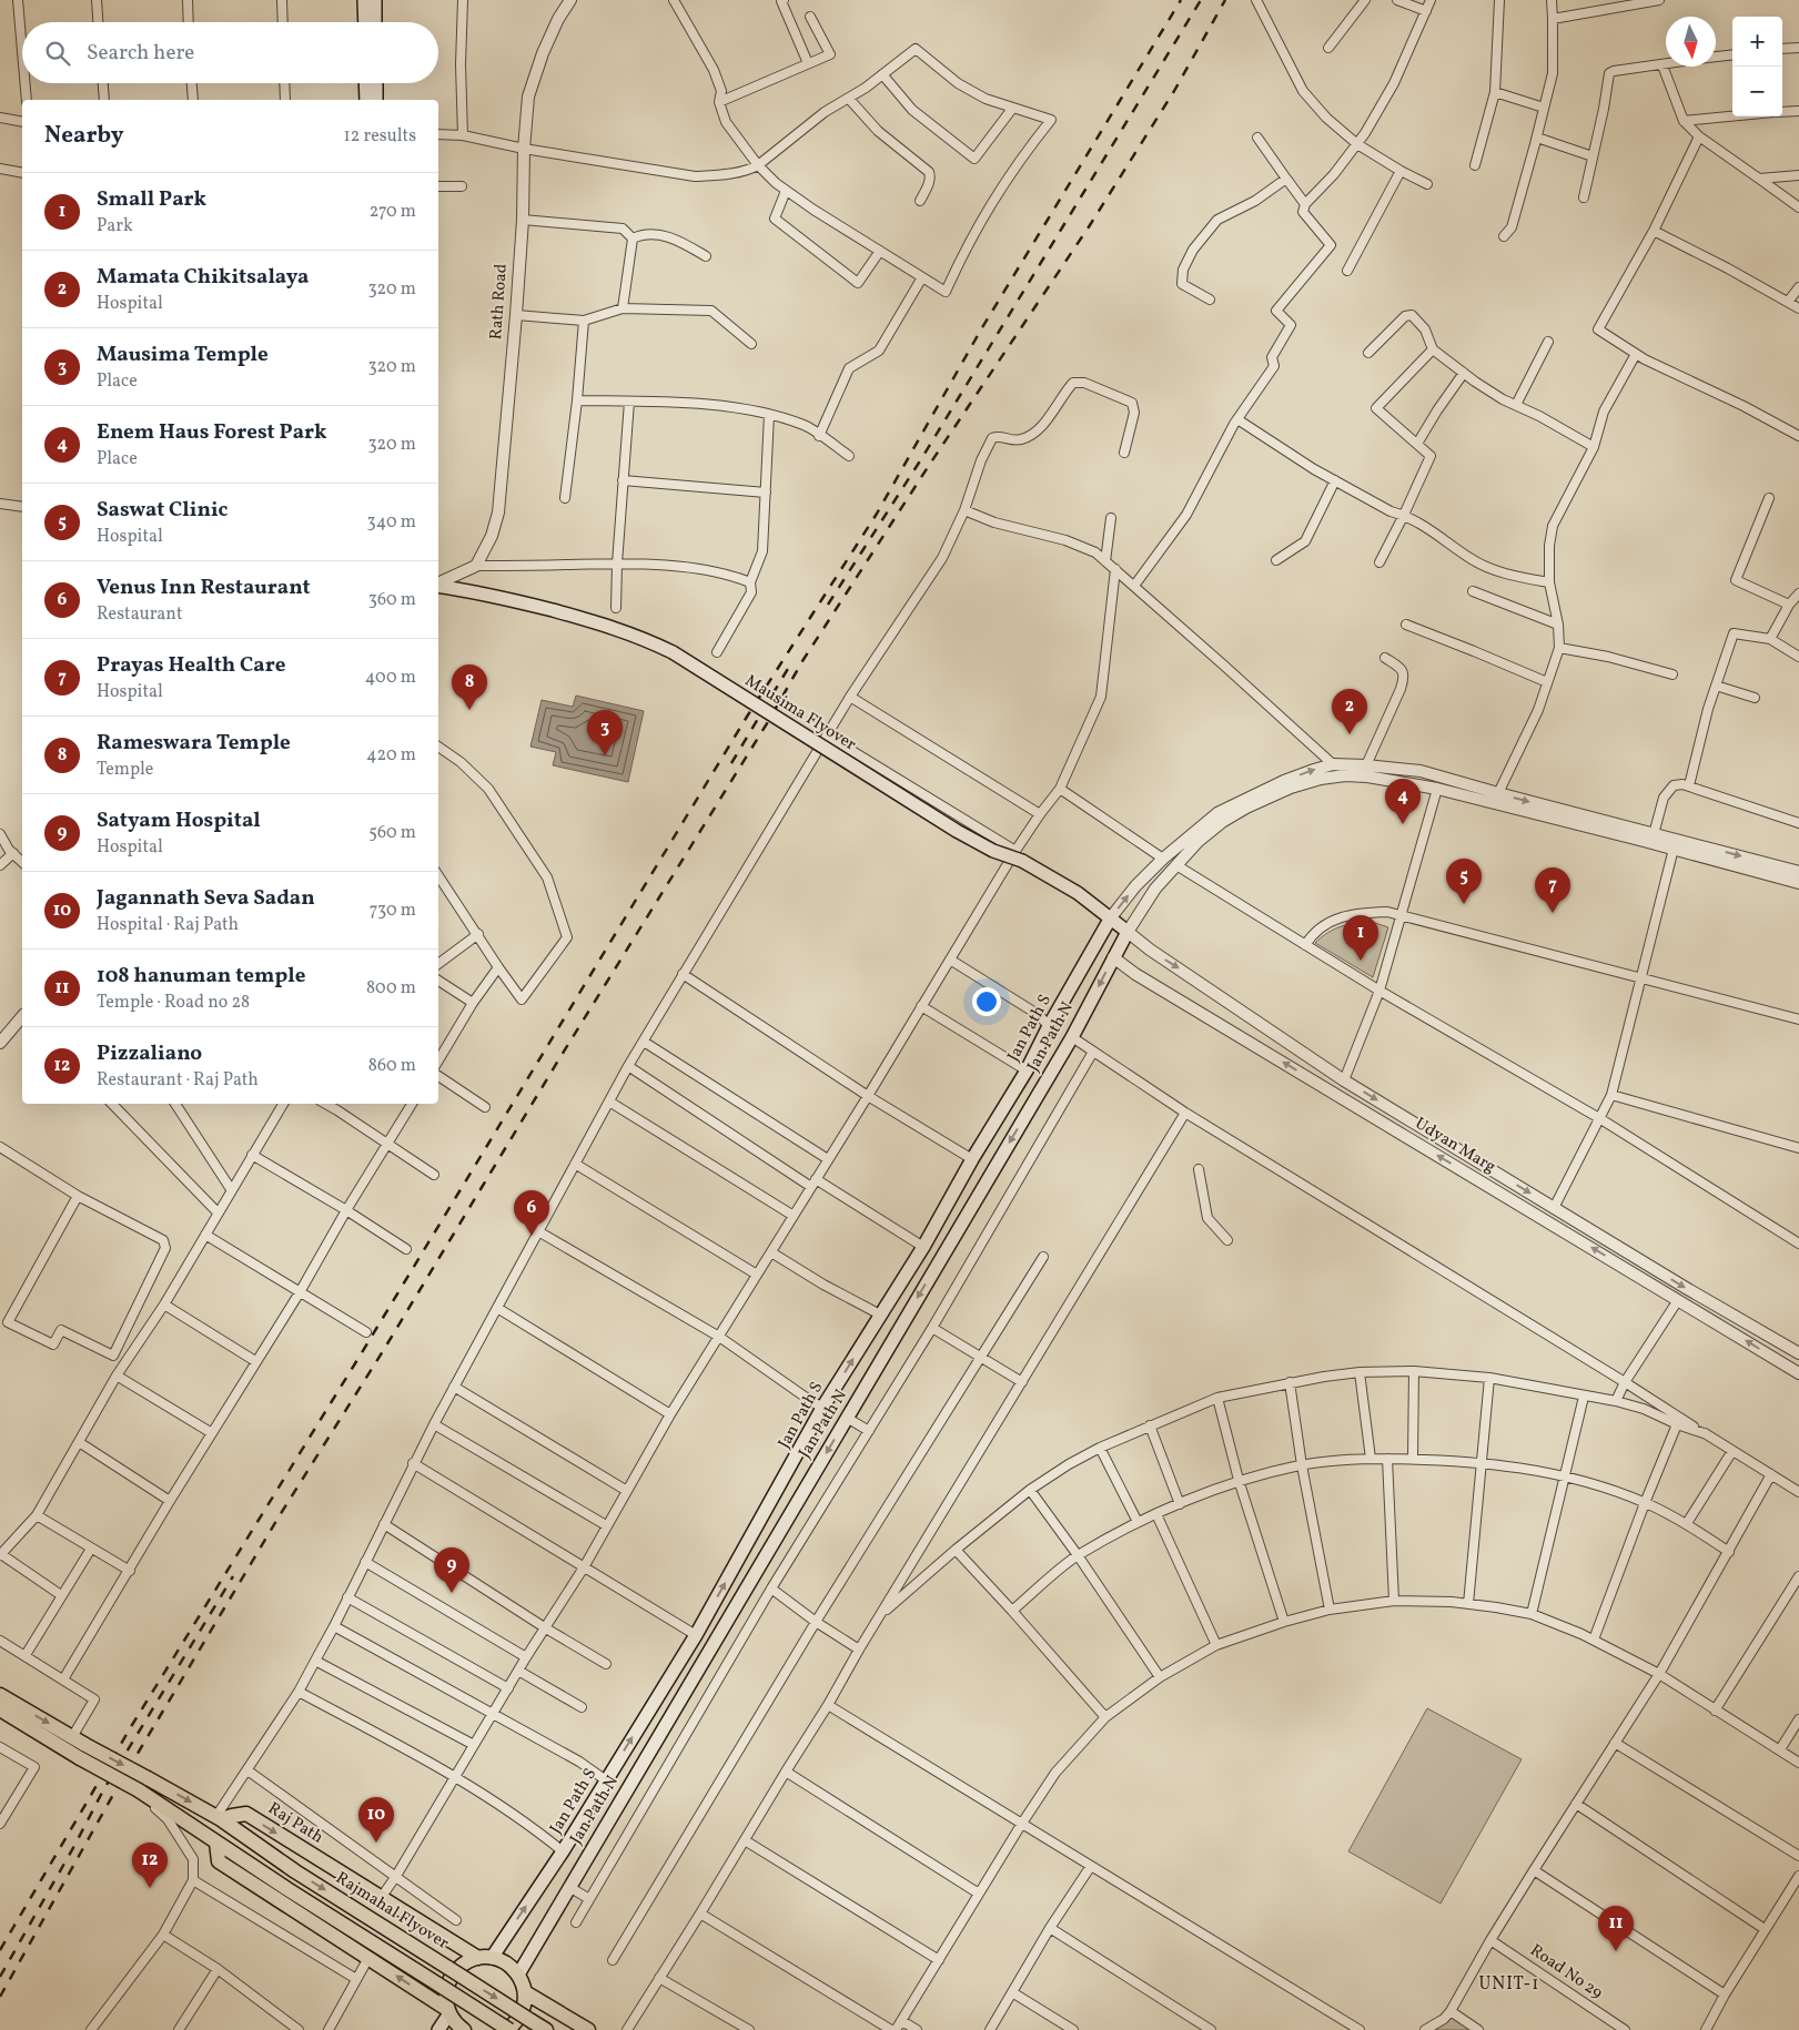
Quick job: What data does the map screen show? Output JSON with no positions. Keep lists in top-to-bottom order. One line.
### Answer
{"streets":{"main road":["Mausima Flyover","Jan Path S","Jan Path N","Udyan Marg","Raj Path","Rajmahal Flyover"],"street":["Rath Road","Road No 29"]},"crossings":[["Mausima Flyover","Jan Path S"],["Mausima Flyover","Udyan Marg"],["Jan Path S","Jan Path N"],["Jan Path S","Udyan Marg"],["Jan Path S","Raj Path"],["Jan Path N","Udyan Marg"],["Jan Path N","Raj Path"],["Raj Path","Rajmahal Flyover"]],"districts":["UNIT-1"],"north":"bottom","page":{"map_buttons":["+","−"],"search":"Search here","heading":["Nearby","12 results"],"list":[{"mark":"1","name":"Small Park","note":"Park","value":"270 m"},{"mark":"2","name":"Mamata Chikitsalaya","note":"Hospital","value":"320 m"},{"mark":"3","name":"Mausima Temple","note":"Place","value":"320 m"},{"mark":"4","name":"Enem Haus Forest Park","note":"Place","value":"320 m"},{"mark":"5","name":"Saswat Clinic","note":"Hospital","value":"340 m"},{"mark":"6","name":"Venus Inn Restaurant","note":"Restaurant","value":"360 m"},{"mark":"7","name":"Prayas Health Care","note":"Hospital","value":"400 m"},{"mark":"8","name":"Rameswara Temple","note":"Temple","value":"420 m"},{"mark":"9","name":"Satyam Hospital","note":"Hospital","value":"560 m"},{"mark":"10","name":"Jagannath Seva Sadan","note":"Hospital · Raj Path","value":"730 m"},{"mark":"11","name":"108 hanuman temple","note":"Temple · Road no 28","value":"800 m"},{"mark":"12","name":"Pizzaliano","note":"Restaurant · Raj Path","value":"860 m"}],"pins":["8","2","3","4","5","7","1","6","9","10","12","11"]}}
